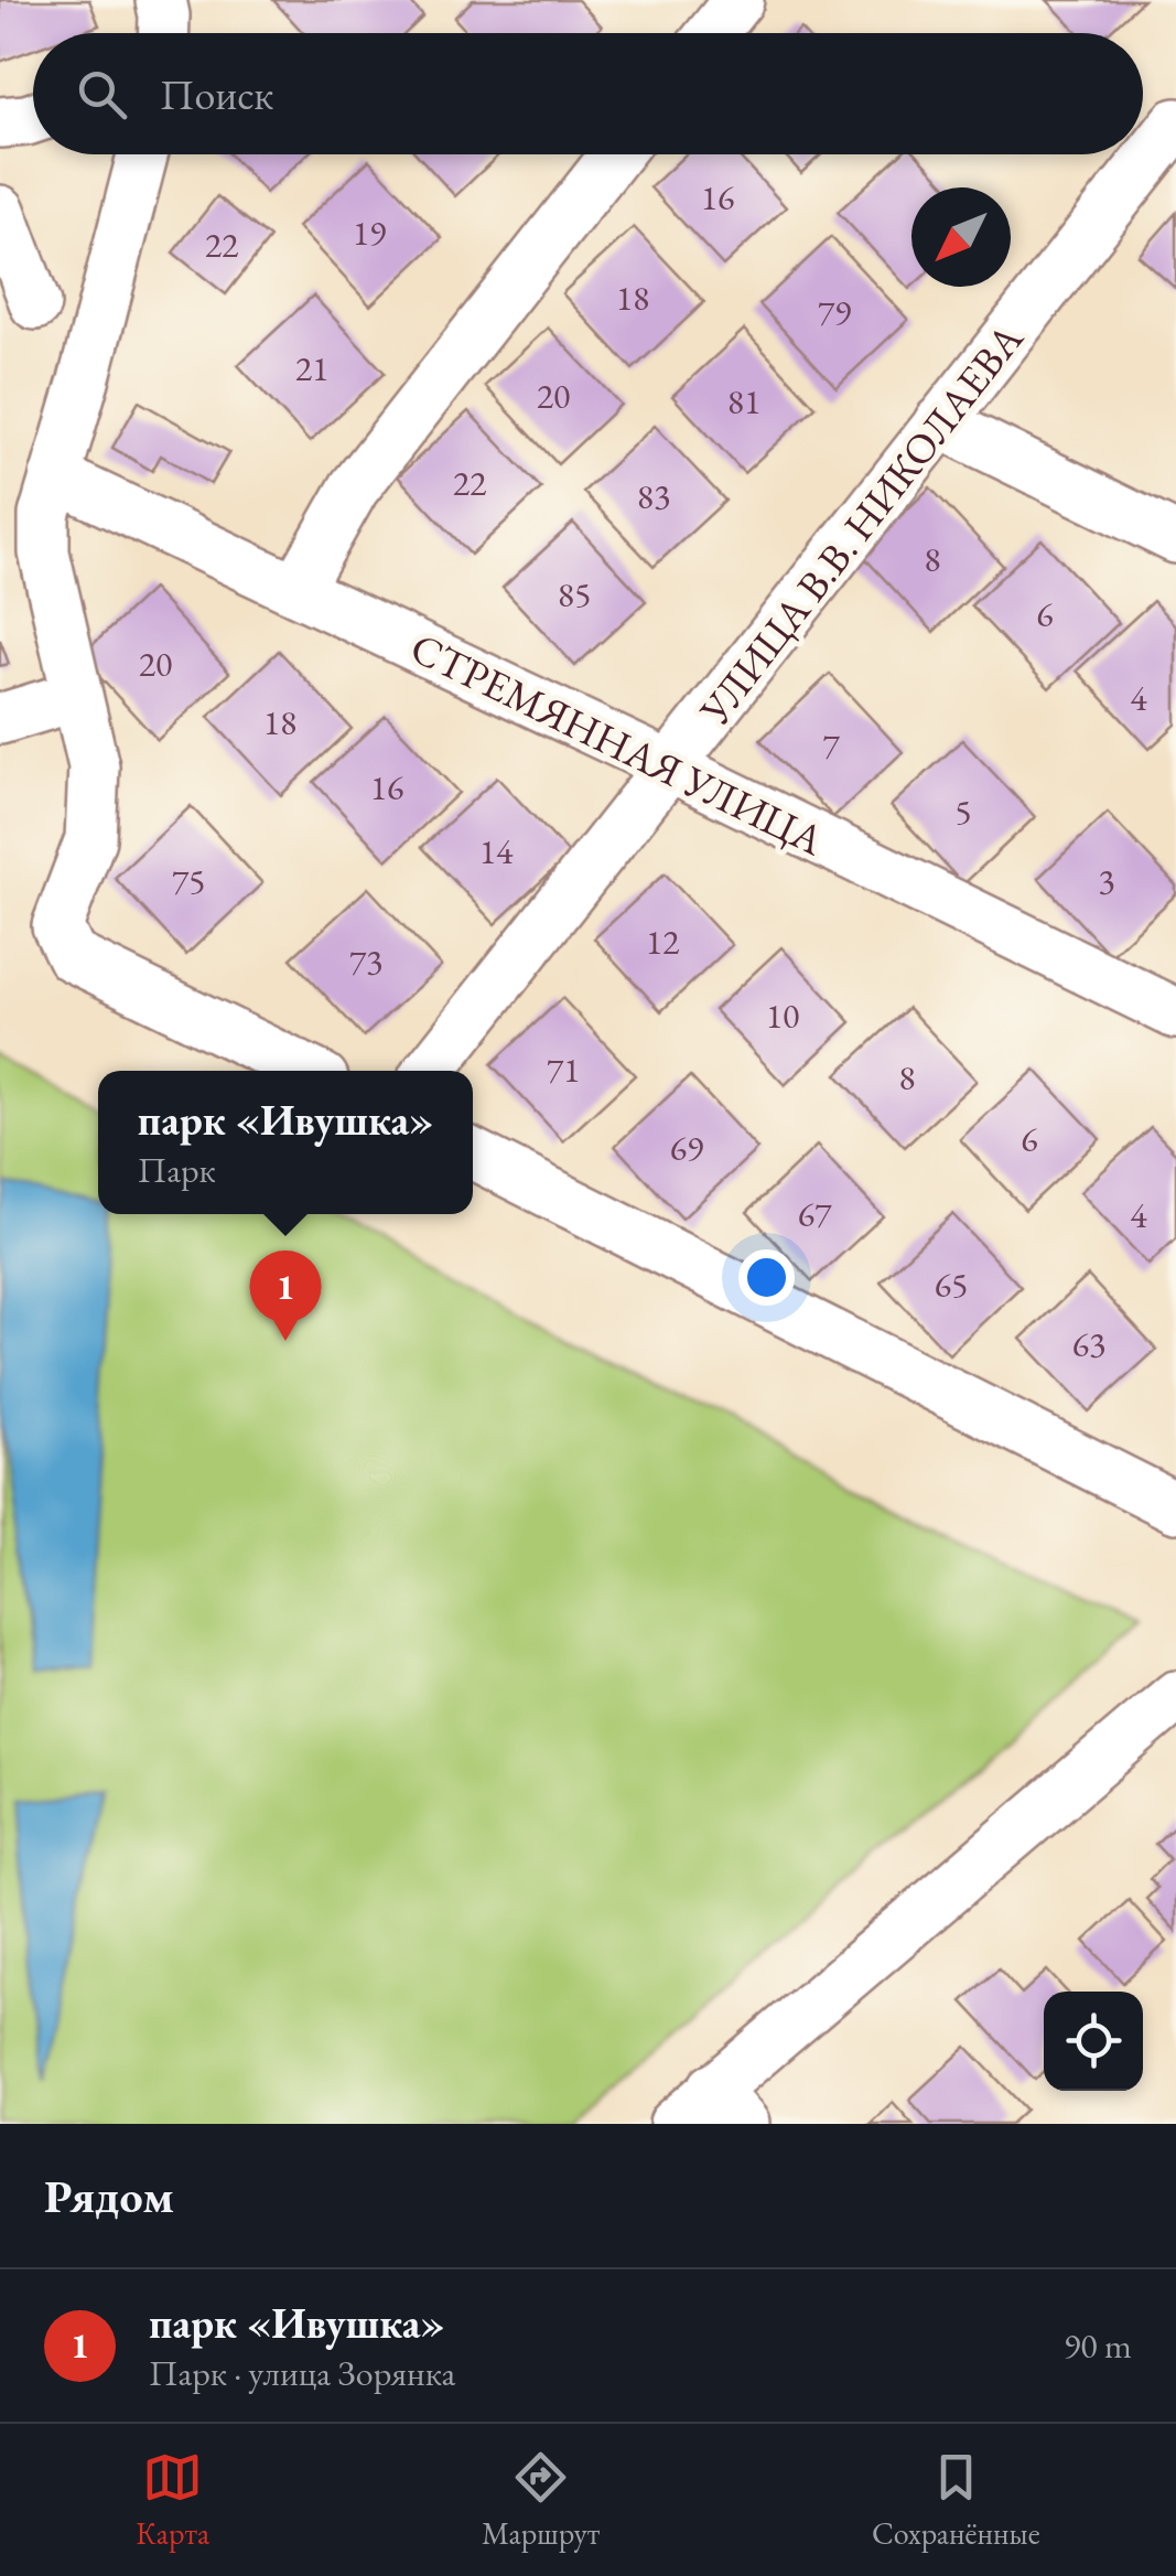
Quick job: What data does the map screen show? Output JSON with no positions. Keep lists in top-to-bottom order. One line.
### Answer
{"streets":{"street":["УЛИЦА В.В. НИКОЛАЕВА","СТРЕМЯННАЯ УЛИЦА"]},"crossings":[["УЛИЦА В.В. НИКОЛАЕВА","СТРЕМЯННАЯ УЛИЦА"]],"house_numbers":["16","19","22","18","79","21","20","81","22","83","8","85","6","20","4","18","7","16","5","14","75","3","12","73","10","71","8","6","69","67","4","65","63"],"north":"bottom left","page":{"search":"Поиск","popup":["парк «Ивушка»","Парк"],"pins":"1","heading":"Рядом","list":[{"mark":"1","name":"парк «Ивушка»","note":"Парк · улица Зорянка","value":"90 m"}],"nav":["Карта","Маршрут","Сохранённые"]}}
